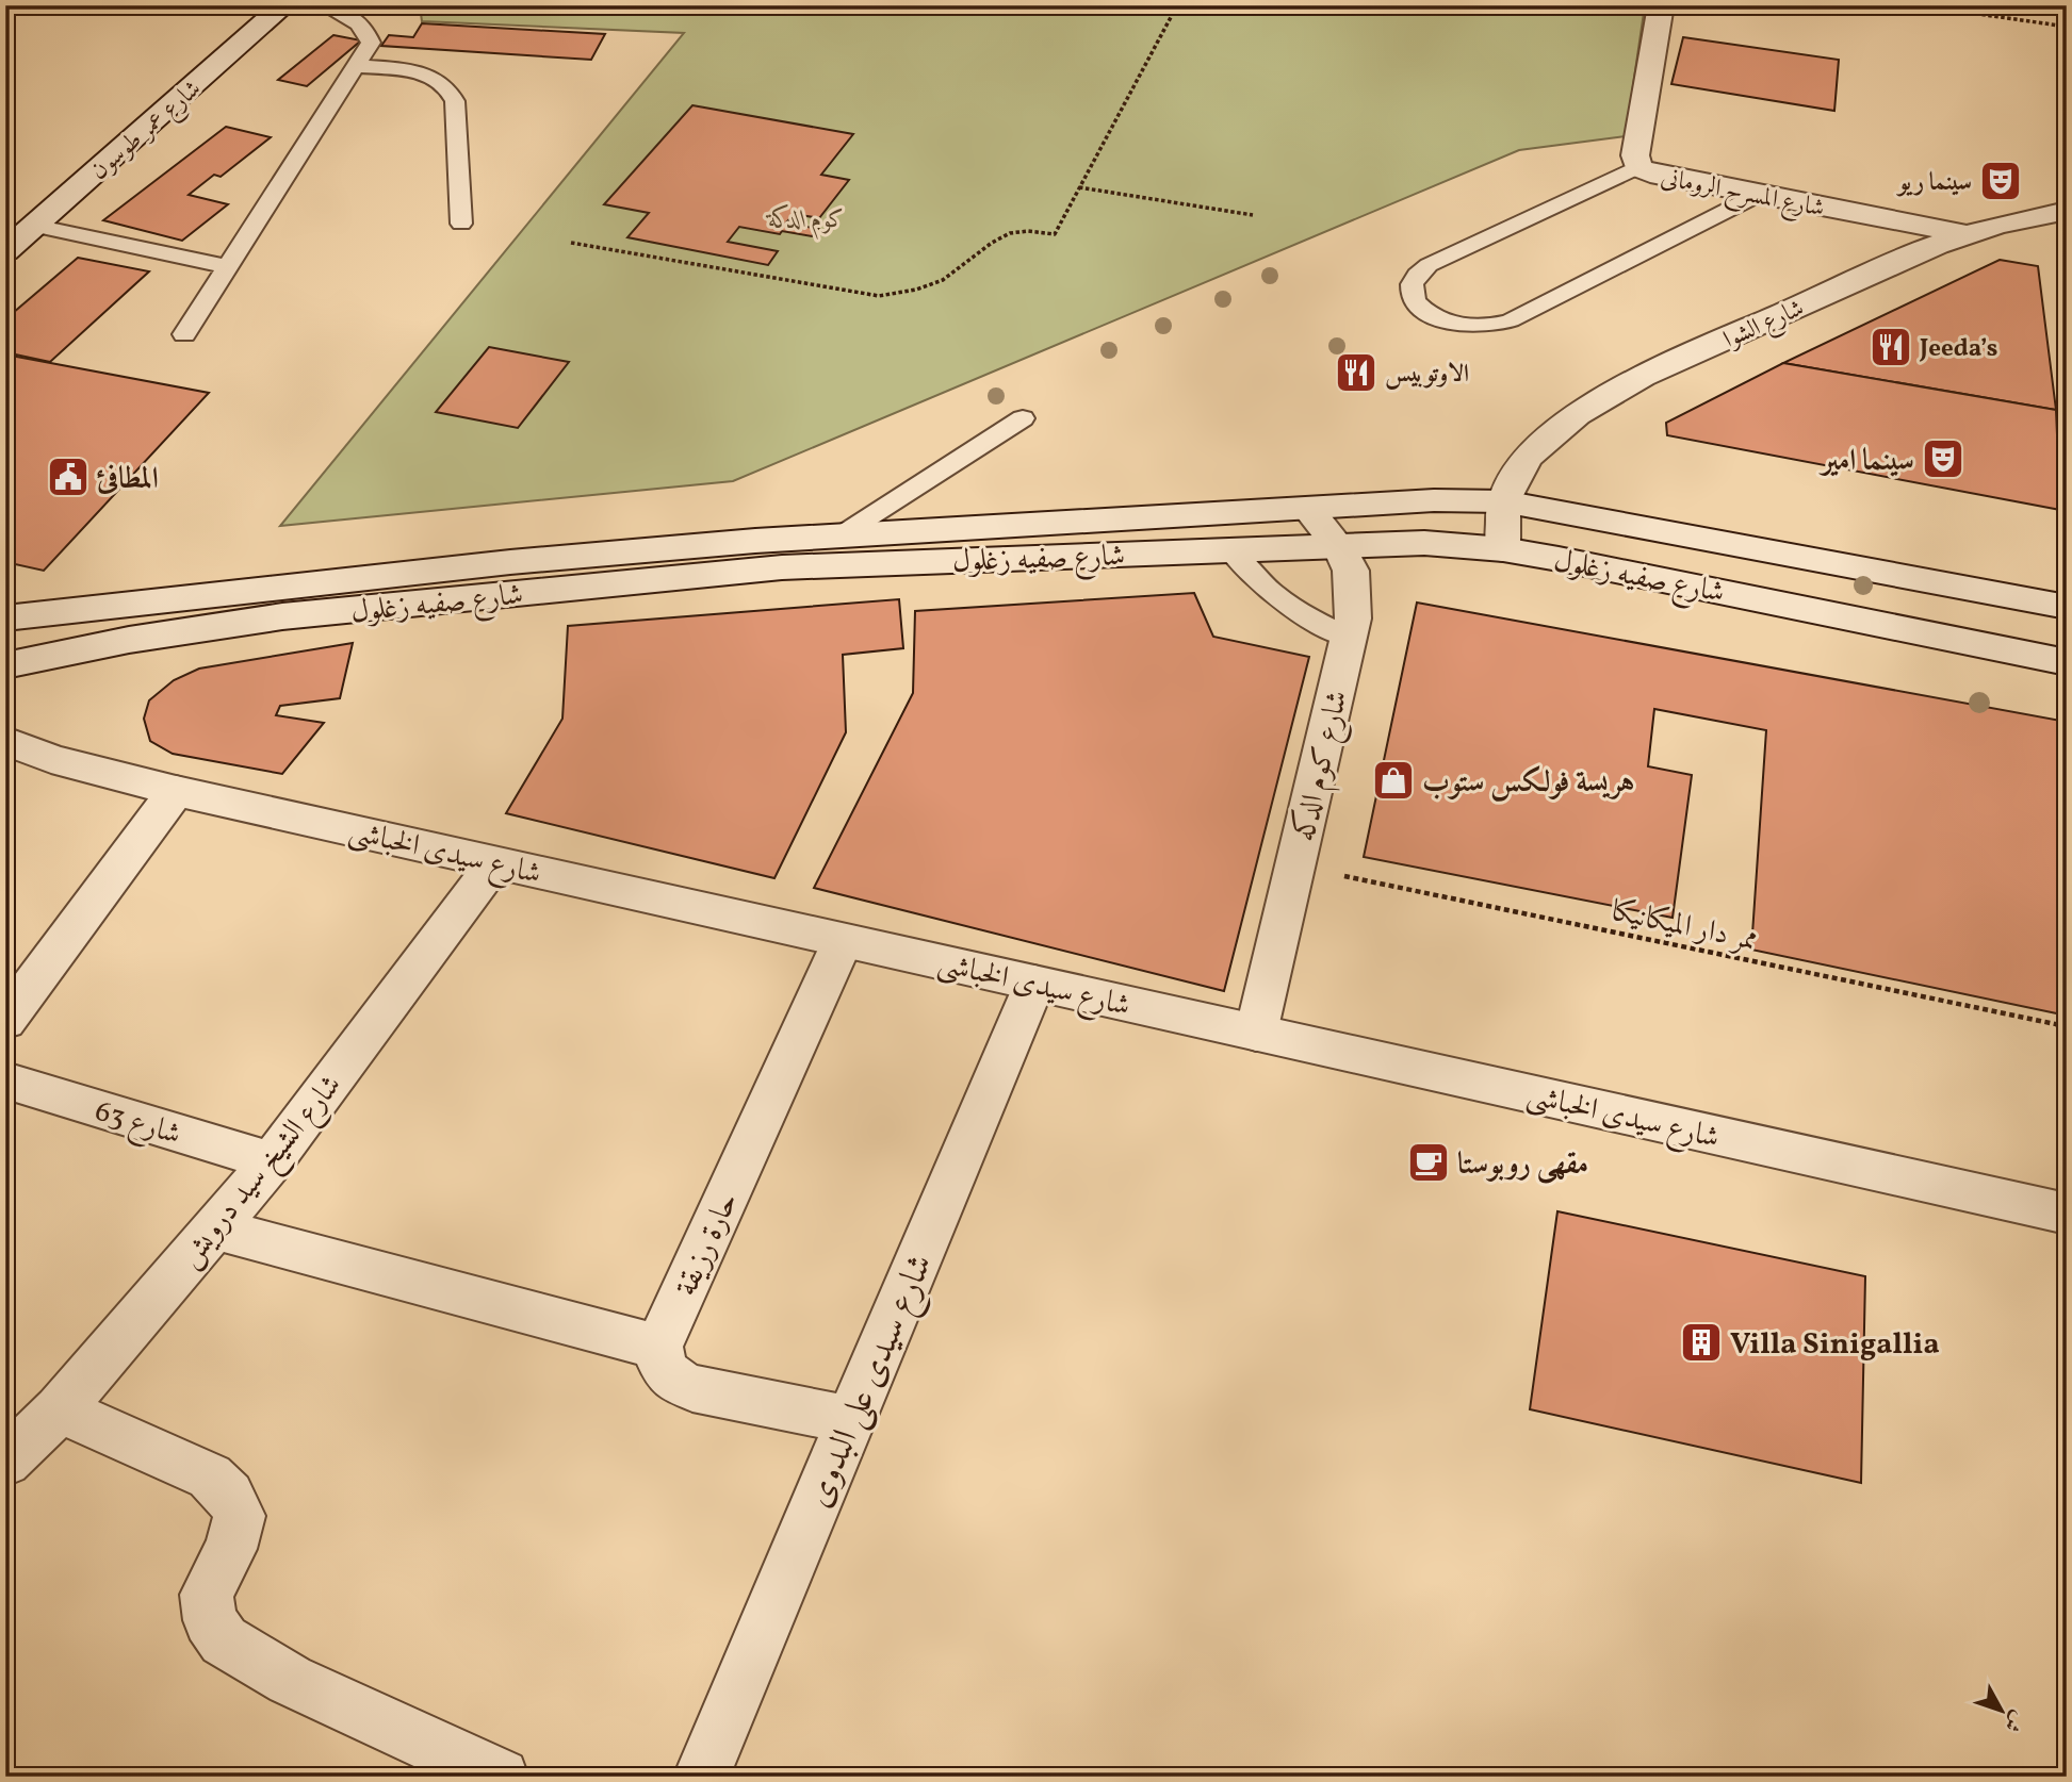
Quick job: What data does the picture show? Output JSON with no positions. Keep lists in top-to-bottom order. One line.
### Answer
{"streets":{"street":["شارع عمر طوسون","شارع المسرح الرومانى","شارع الشوا","شارع صفيه زغلول","شارع كوم الدكه","شارع سيدى الخباشى","شارع 63","شارع الشيخ سيد درويش","حارة رزيقة","شارع سيدى على البدوى"],"path":["ممر دار الميكانيكا"]},"crossings":[["شارع المسرح الرومانى","شارع الشوا"],["شارع الشوا","شارع صفيه زغلول"],["شارع صفيه زغلول","شارع كوم الدكه"],["شارع كوم الدكه","شارع سيدى الخباشى"],["شارع كوم الدكه","ممر دار الميكانيكا"],["شارع سيدى الخباشى","شارع الشيخ سيد درويش"],["شارع سيدى الخباشى","حارة رزيقة"],["شارع سيدى الخباشى","شارع سيدى على البدوى"],["شارع 63","شارع الشيخ سيد درويش"]],"parks":["كوم الدكة"],"places":{"theatre":["سينما ريو","سينما امير"],"restaurant":["Jeeda’s","الاوتوبيس"],"public building":["المطافئ"],"shop":["هريسة فولكس ستوب"],"cafe":["مقهى روبوستا"],"building":["Villa Sinigallia"]},"north":"bottom right"}
